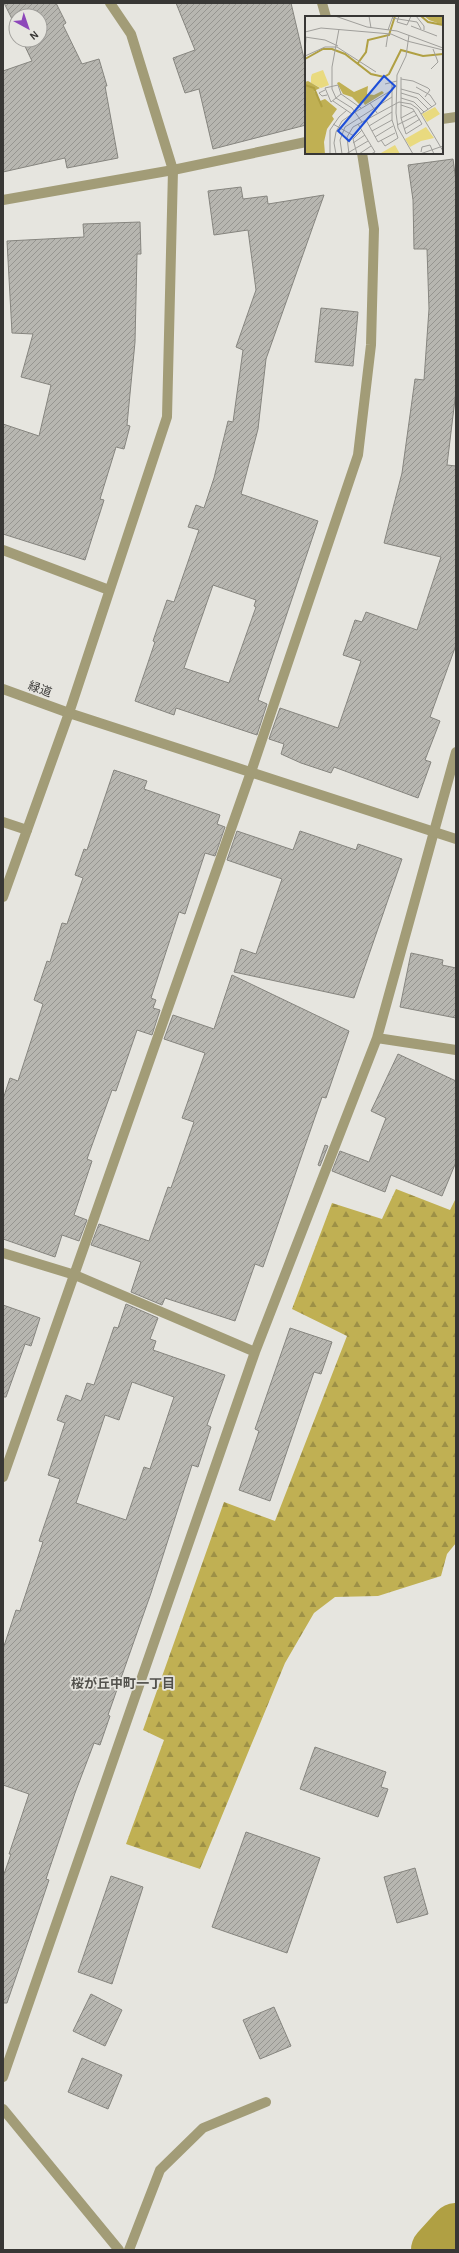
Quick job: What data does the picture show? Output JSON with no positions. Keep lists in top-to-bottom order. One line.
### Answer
{"streets":{"street":["緑道"]},"districts":["桜が丘中町一丁目"],"north":"bottom right"}
